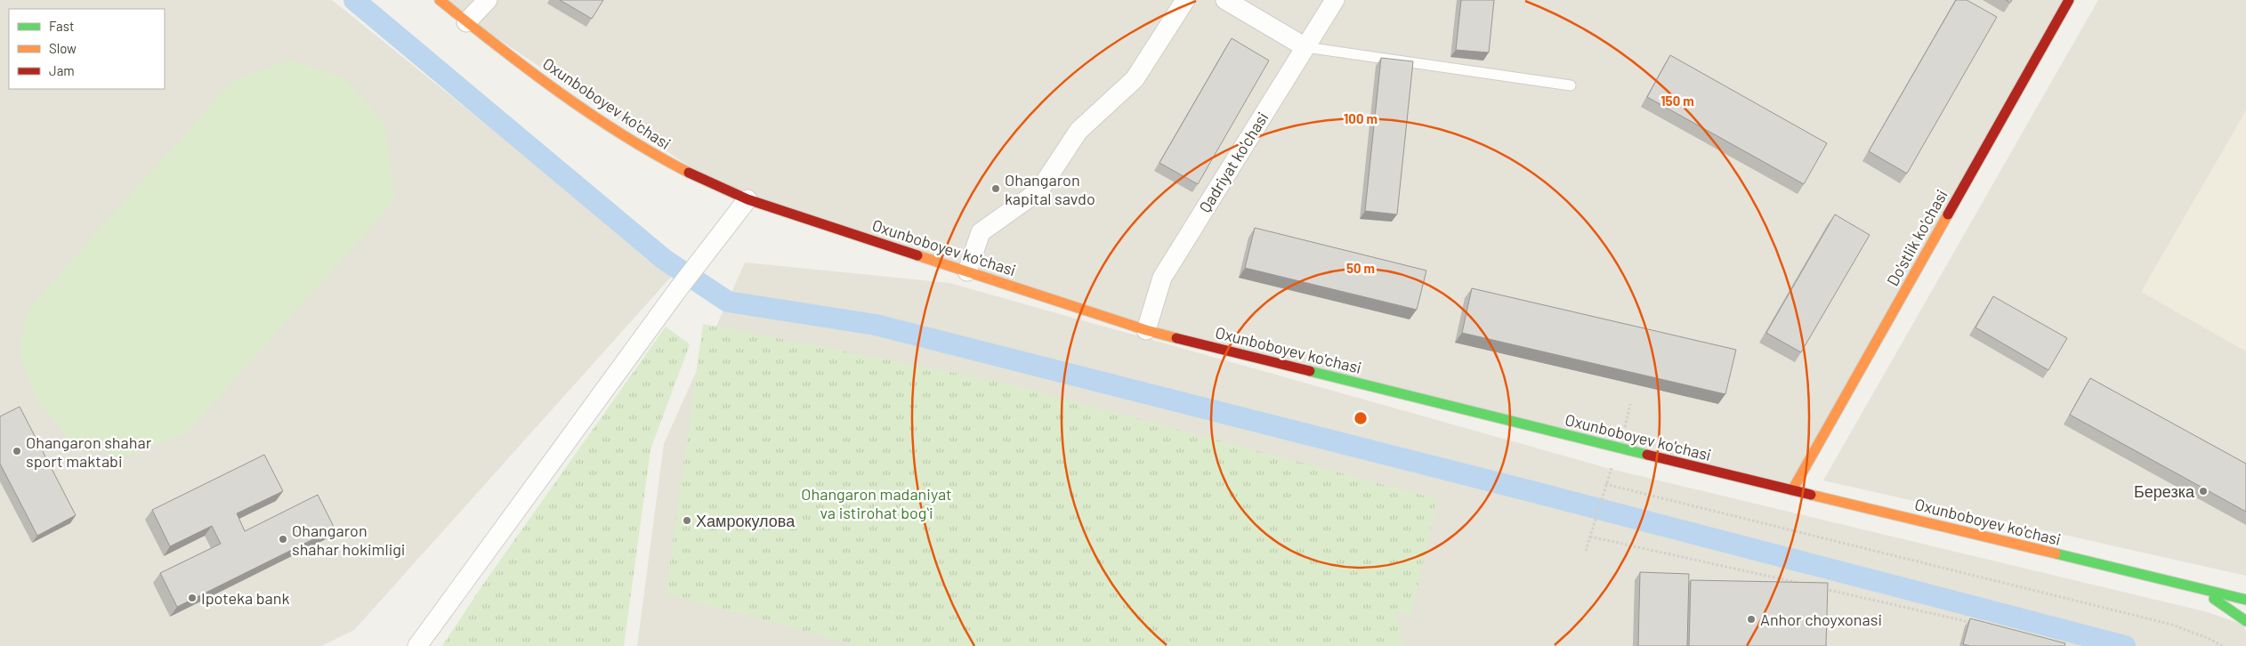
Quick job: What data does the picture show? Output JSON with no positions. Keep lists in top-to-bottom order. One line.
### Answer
{"streets":{"main road":["Oxunboboyev ko'chasi","Do'stlik ko'chasi"],"street":["Qadriyat ko'chasi"]},"crossings":[["Oxunboboyev ko'chasi","Qadriyat ko'chasi"],["Oxunboboyev ko'chasi","Do'stlik ko'chasi"]],"parks":["Ohangaron madaniyat va istirohat bogʻi"],"places":["Ohangaron kapital savdo","Ohangaron shahar sport maktabi","Березка","Хамрокулова","Ohangaron shahar hokimligi","Ipoteka bank","Anhor choyxonasi"],"legend":["Fast","Slow","Jam"],"rings":["150 m","100 m","50 m"]}
